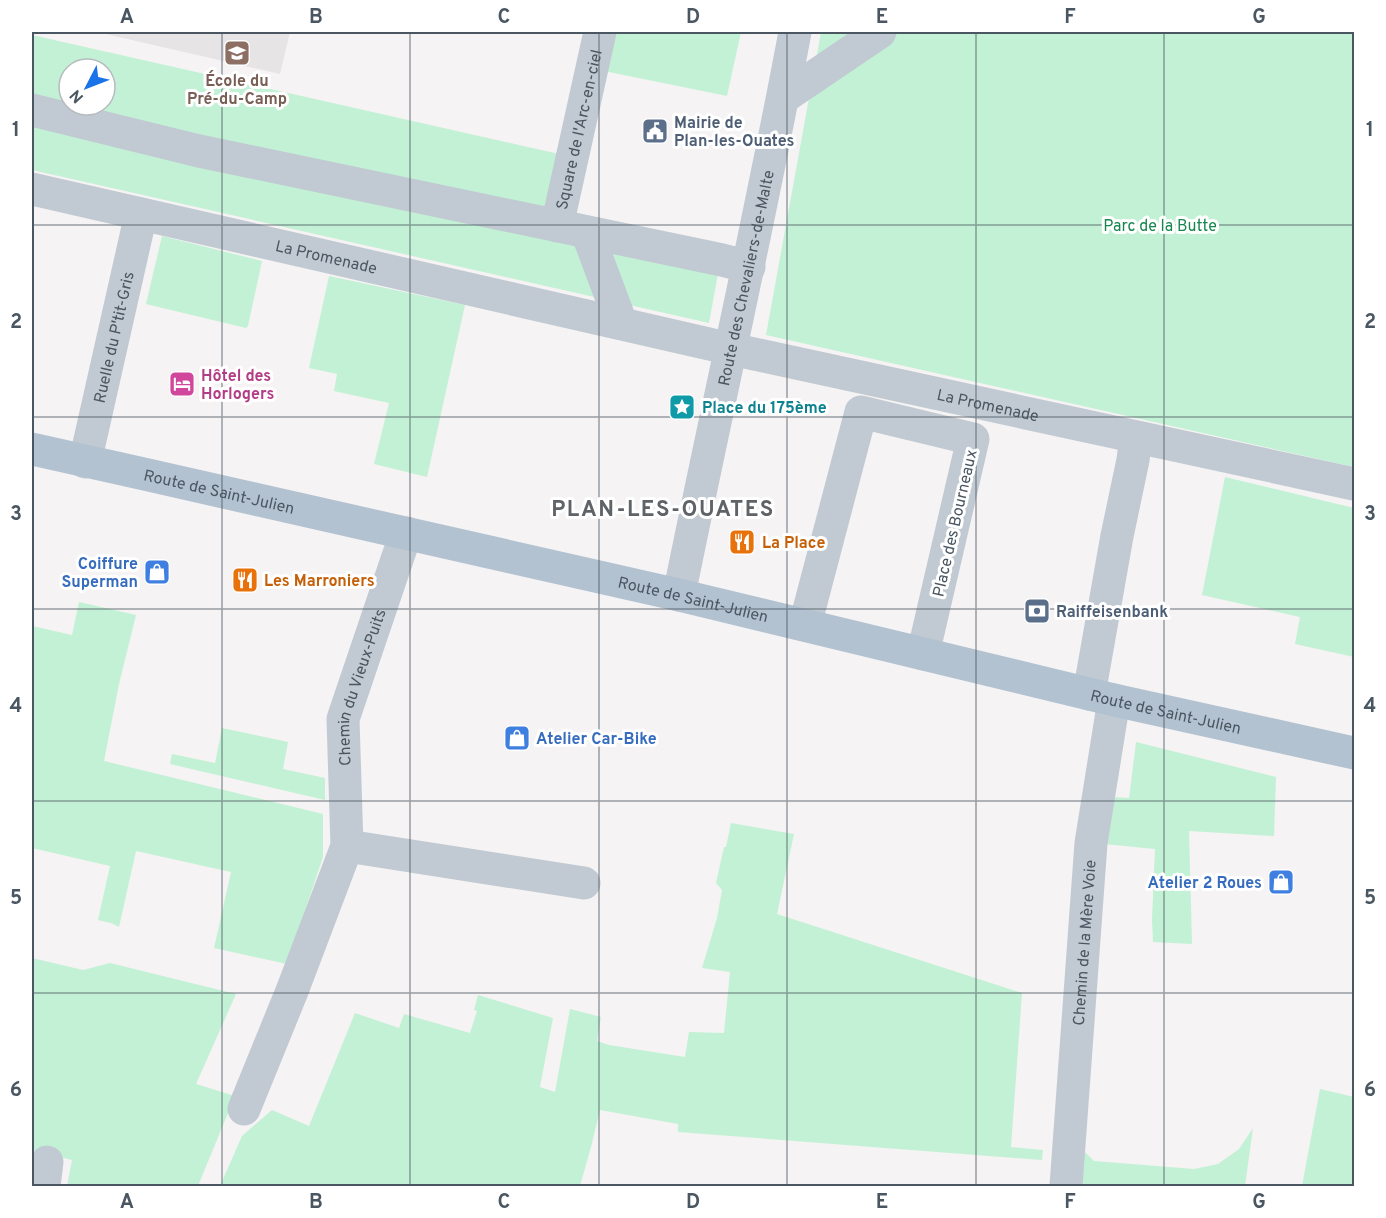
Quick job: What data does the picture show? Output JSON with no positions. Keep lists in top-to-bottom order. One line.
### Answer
{"streets":{"main road":["Route de Saint-Julien"],"street":["Square de l'Arc-en-ciel","La Promenade","Route des Chevaliers-de-Malte","Ruelle du P'tit-Gris","Place des Bourneaux","Chemin du Vieux-Puits","Chemin de la Mère Voie"]},"crossings":[["La Promenade","Route des Chevaliers-de-Malte"],["La Promenade","Ruelle du P'tit-Gris"],["La Promenade","Chemin de la Mère Voie"],["Route des Chevaliers-de-Malte","Route de Saint-Julien"],["Ruelle du P'tit-Gris","Route de Saint-Julien"],["Route de Saint-Julien","Place des Bourneaux"],["Route de Saint-Julien","Chemin du Vieux-Puits"],["Route de Saint-Julien","Chemin de la Mère Voie"]],"districts":["PLAN-LES-OUATES"],"parks":["Parc de la Butte"],"places":{"school or university":["École du Pré-du-Camp"],"public building":["Mairie de Plan-les-Ouates"],"hotel":["Hôtel des Horlogers"],"place":["Place du 175ème"],"restaurant":["La Place","Les Marroniers"],"shop":["Coiffure Superman","Atelier Car-Bike","Atelier 2 Roues"],"bank":["Raiffeisenbank"]},"north":"bottom left","grid":{"columns":["A","B","C","D","E","F","G"],"rows":["1","2","3","4","5","6"]}}
